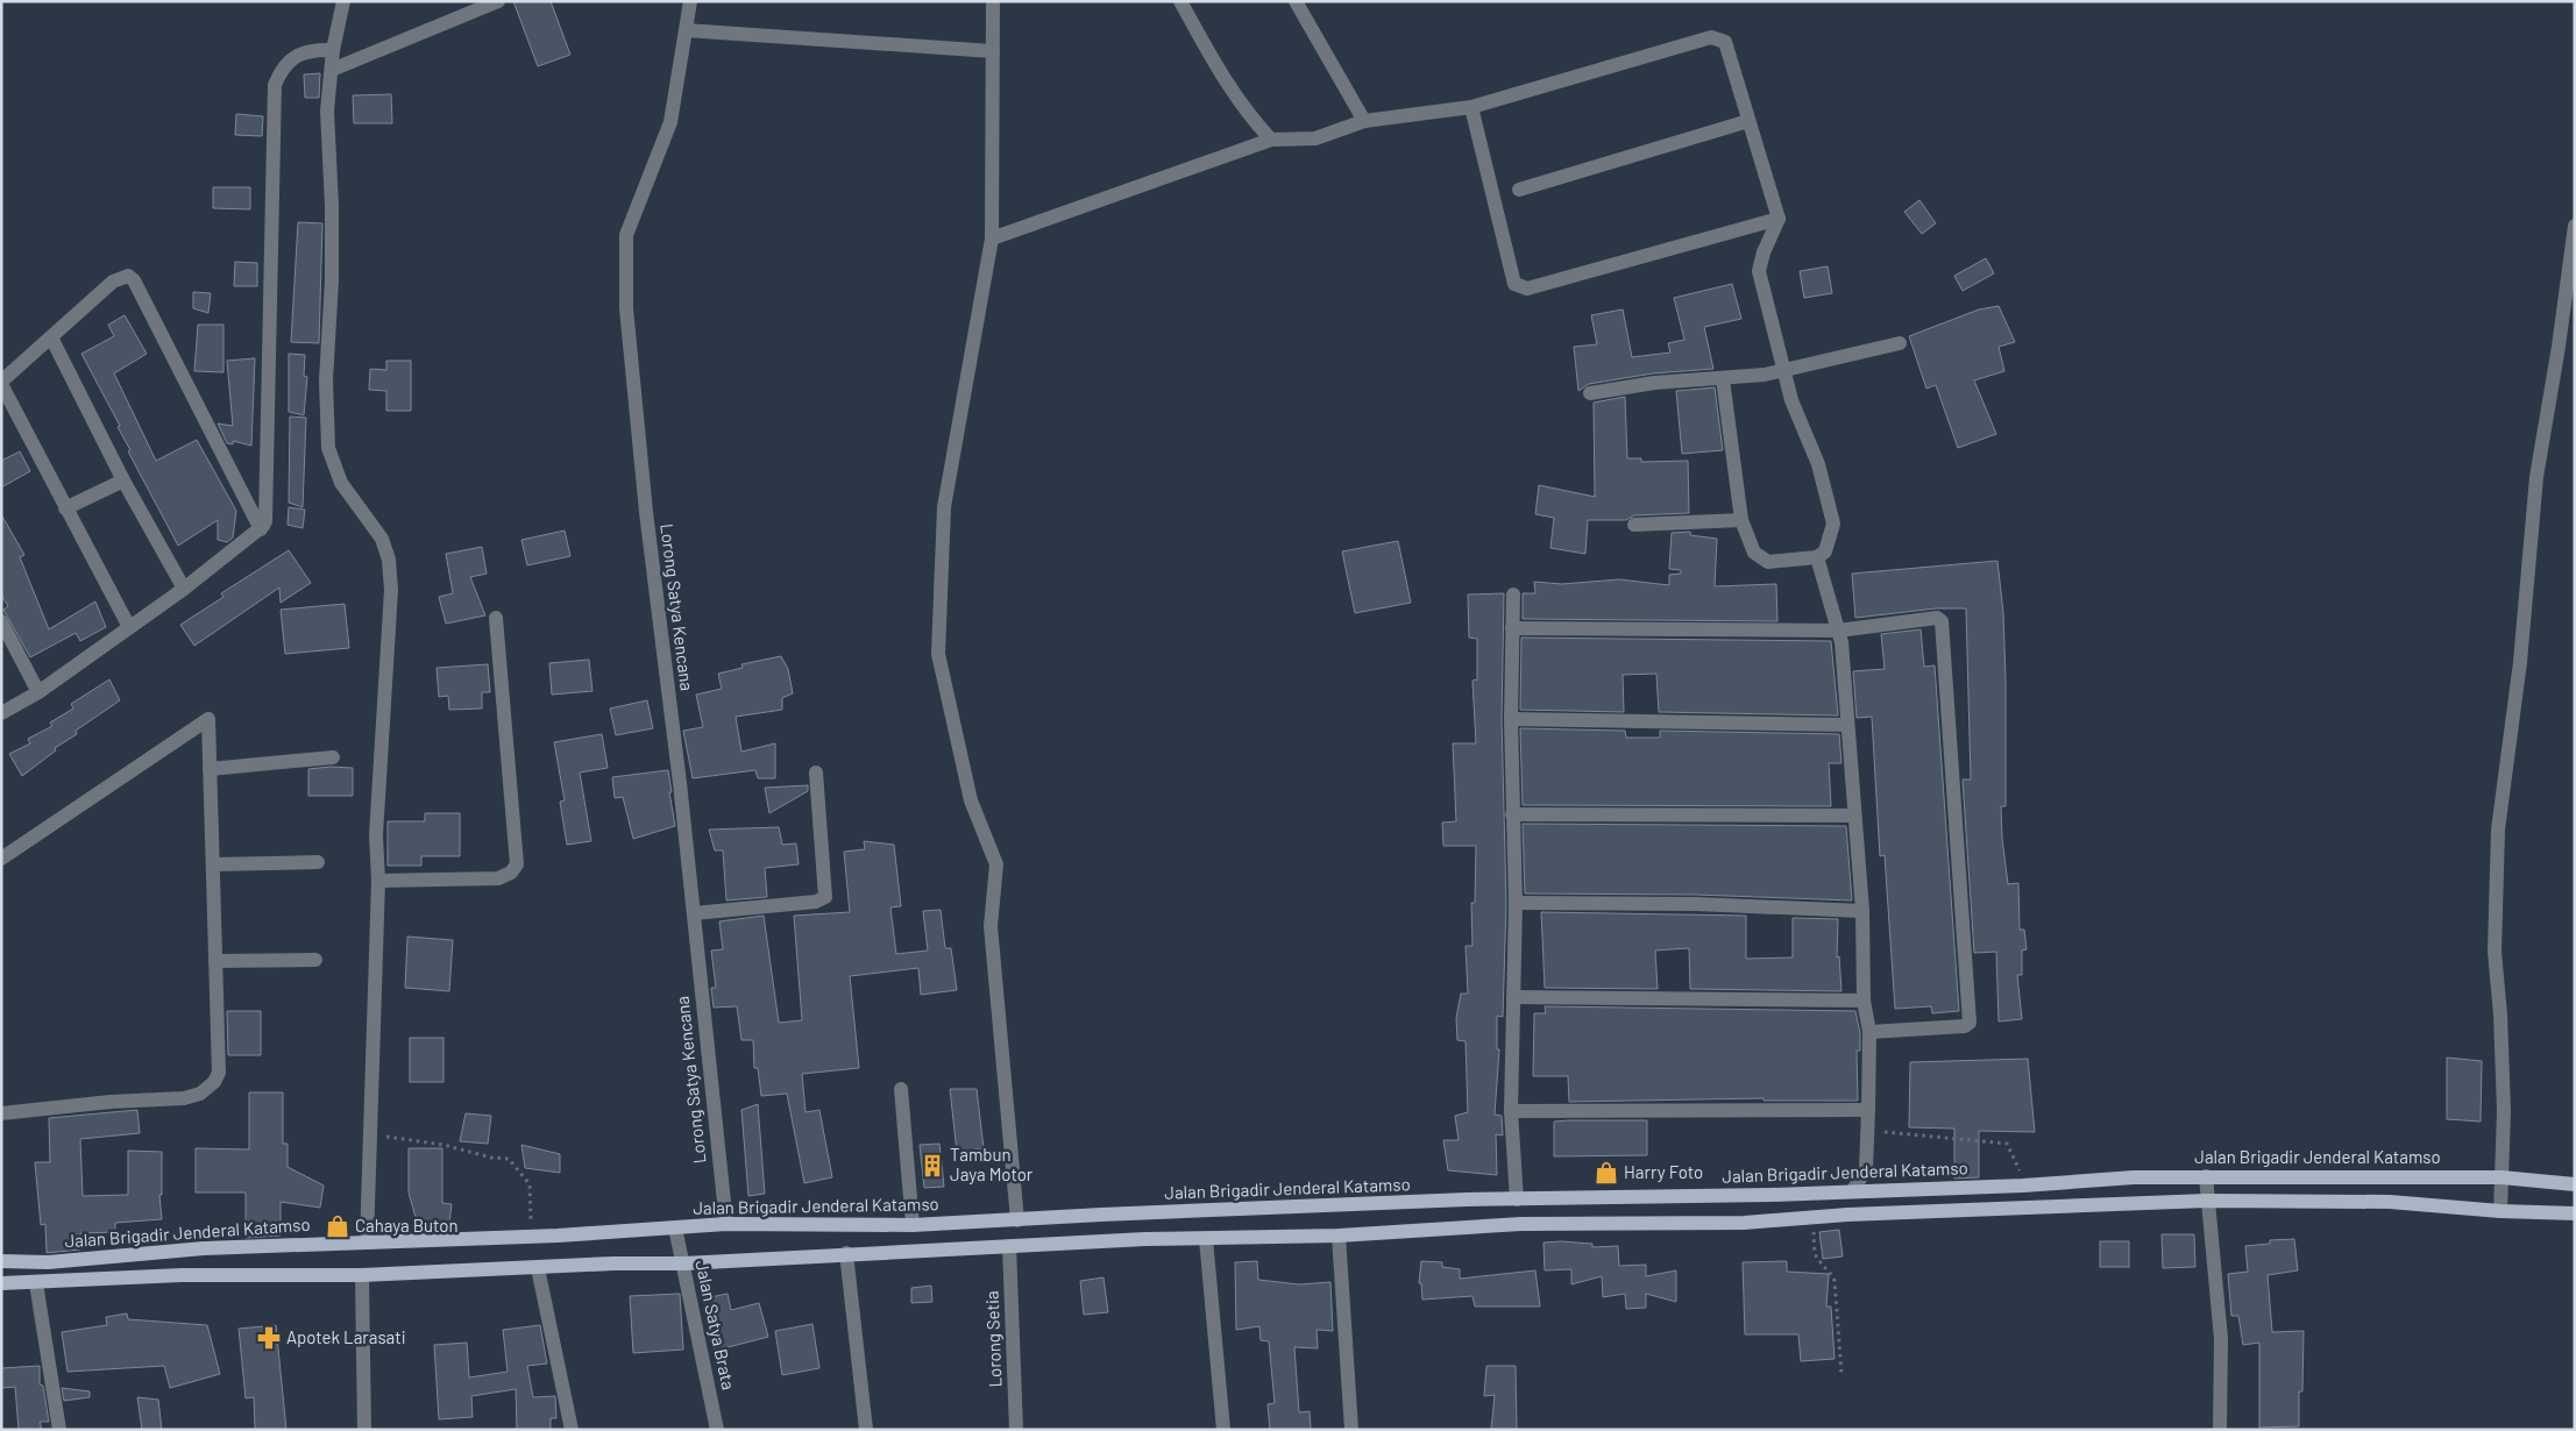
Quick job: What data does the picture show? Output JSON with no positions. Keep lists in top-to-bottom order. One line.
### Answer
{"streets":{"main road":["Jalan Brigadir Jenderal Katamso"],"street":["Lorong Satya Kencana","Jalan Satya Brata","Lorong Setia"]},"crossings":[["Lorong Satya Kencana","Jalan Brigadir Jenderal Katamso"],["Jalan Brigadir Jenderal Katamso","Jalan Satya Brata"]],"places":{"building":["Tambun Jaya Motor"],"shop":["Harry Foto","Cahaya Buton"],"pharmacy":["Apotek Larasati"]}}
